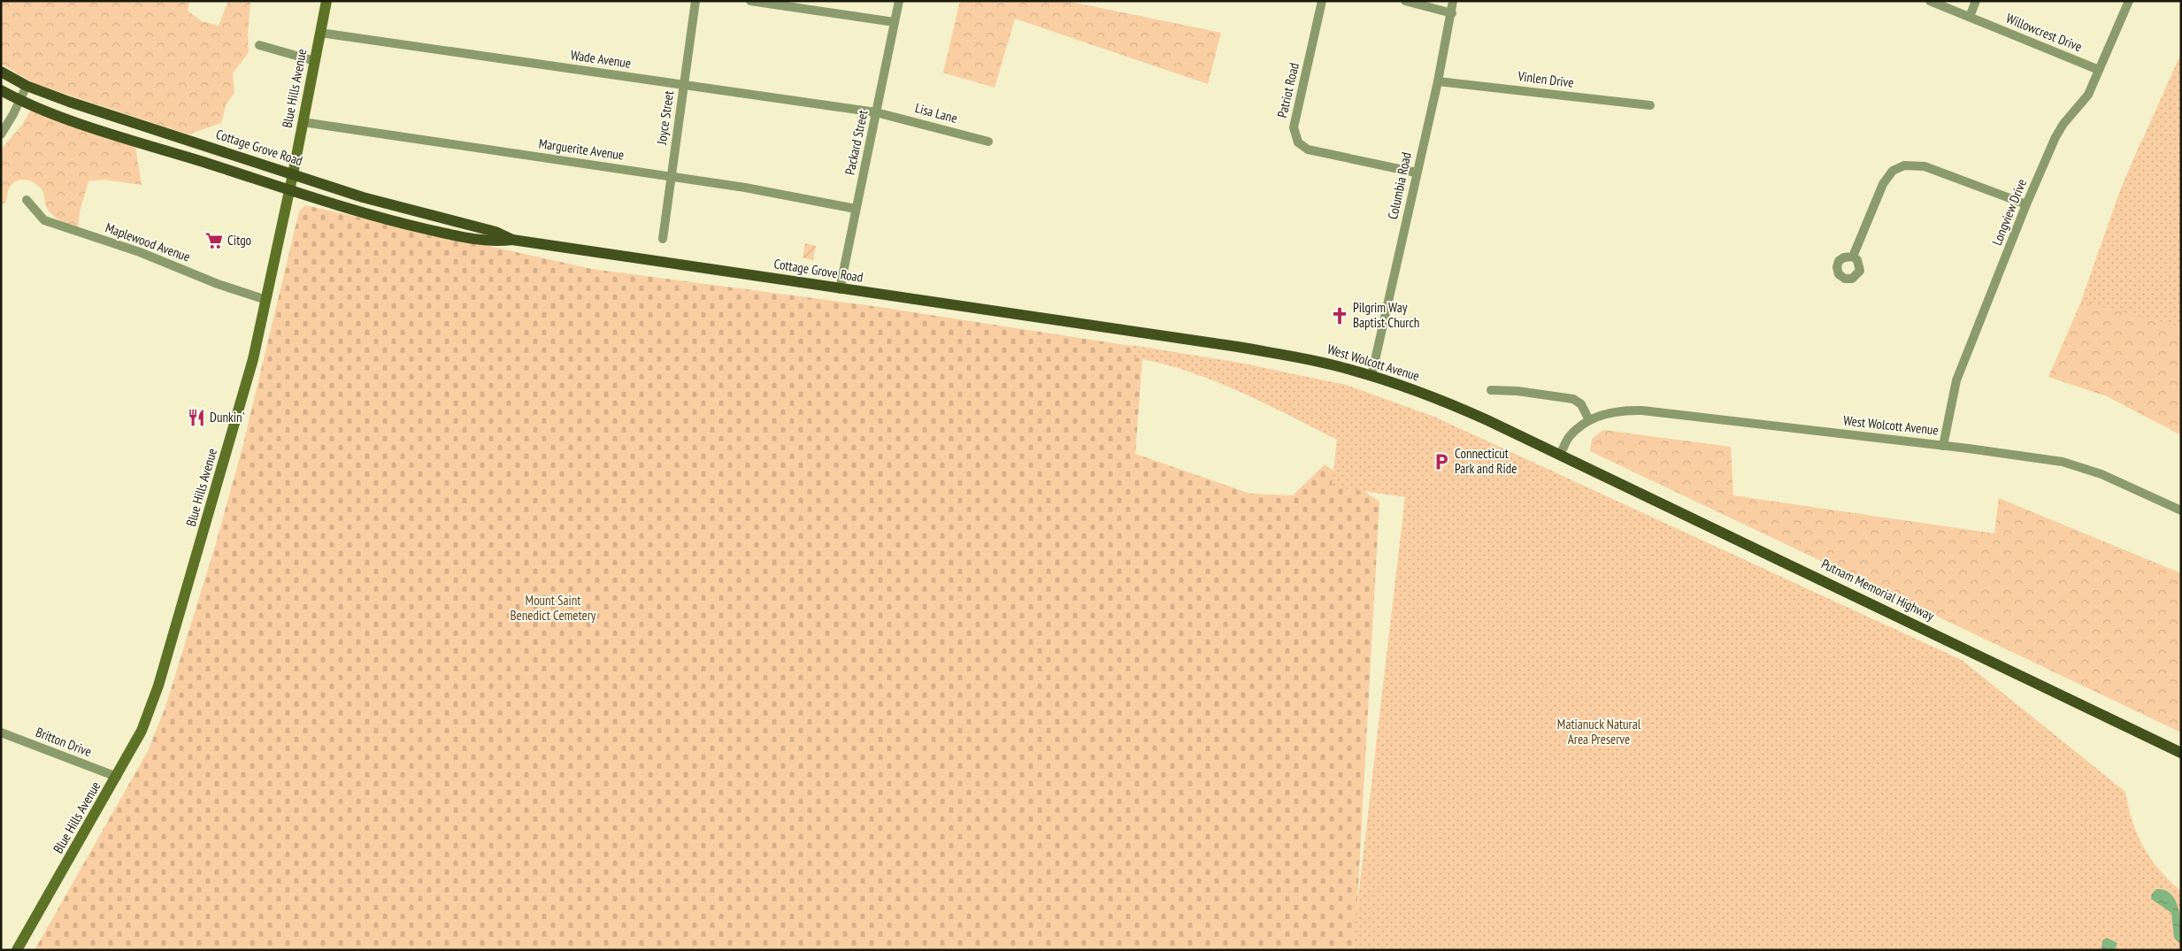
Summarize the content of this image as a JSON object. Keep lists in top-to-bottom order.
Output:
{
  "streets": {
    "main road": [
      "Blue Hills Avenue",
      "Cottage Grove Road",
      "West Wolcott Avenue",
      "Putnam Memorial Highway"
    ],
    "street": [
      "Willowcrest Drive",
      "Wade Avenue",
      "Vinlen Drive",
      "Patriot Road",
      "Lisa Lane",
      "Joyce Street",
      "Packard Street",
      "Marguerite Avenue",
      "Columbia Road",
      "Longview Drive",
      "Maplewood Avenue",
      "Britton Drive"
    ]
  },
  "crossings": [
    ["Willowcrest Drive", "Longview Drive"],
    ["Wade Avenue", "Blue Hills Avenue"],
    ["Wade Avenue", "Lisa Lane"],
    ["Wade Avenue", "Joyce Street"],
    ["Wade Avenue", "Packard Street"],
    ["Vinlen Drive", "Columbia Road"],
    ["Blue Hills Avenue", "Cottage Grove Road"],
    ["Blue Hills Avenue", "Marguerite Avenue"],
    ["Blue Hills Avenue", "Maplewood Avenue"],
    ["Blue Hills Avenue", "Britton Drive"],
    ["Patriot Road", "Columbia Road"],
    ["Lisa Lane", "Packard Street"],
    ["Joyce Street", "Marguerite Avenue"],
    ["Packard Street", "Cottage Grove Road"],
    ["Packard Street", "Marguerite Avenue"],
    ["Cottage Grove Road", "West Wolcott Avenue"],
    ["Columbia Road", "West Wolcott Avenue"],
    ["Longview Drive", "West Wolcott Avenue"],
    ["West Wolcott Avenue", "Putnam Memorial Highway"]
  ],
  "parks": ["Mount Saint Benedict Cemetery", "Matianuck Natural Area Preserve"],
  "places": {
    "supermarket": ["Citgo"],
    "church": ["Pilgrim Way Baptist Church"],
    "restaurant": ["Dunkin'"],
    "parking": ["Connecticut Park and Ride"]
  }
}
